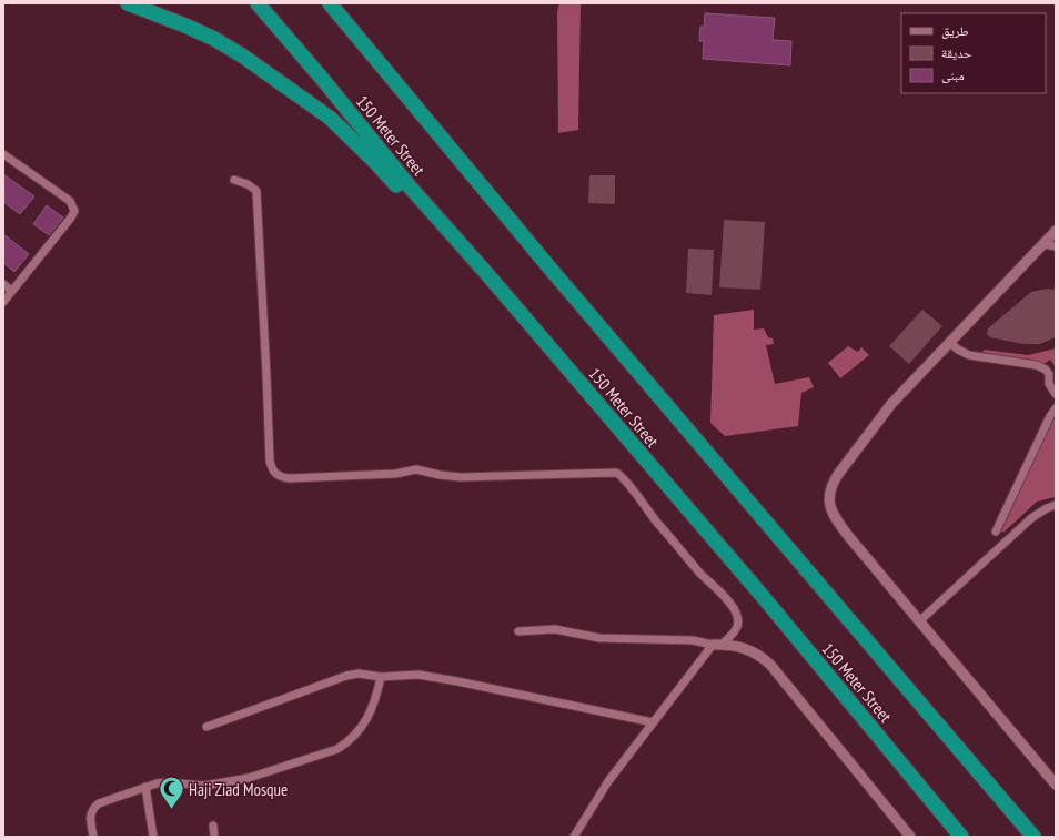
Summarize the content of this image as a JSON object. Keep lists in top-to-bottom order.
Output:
{
  "streets": {
    "highway": ["150 Meter Street"]
  },
  "places": {
    "mosque": ["Haji Ziad Mosque"]
  },
  "legend": ["طريق", "حديقة", "مبنى"]
}
